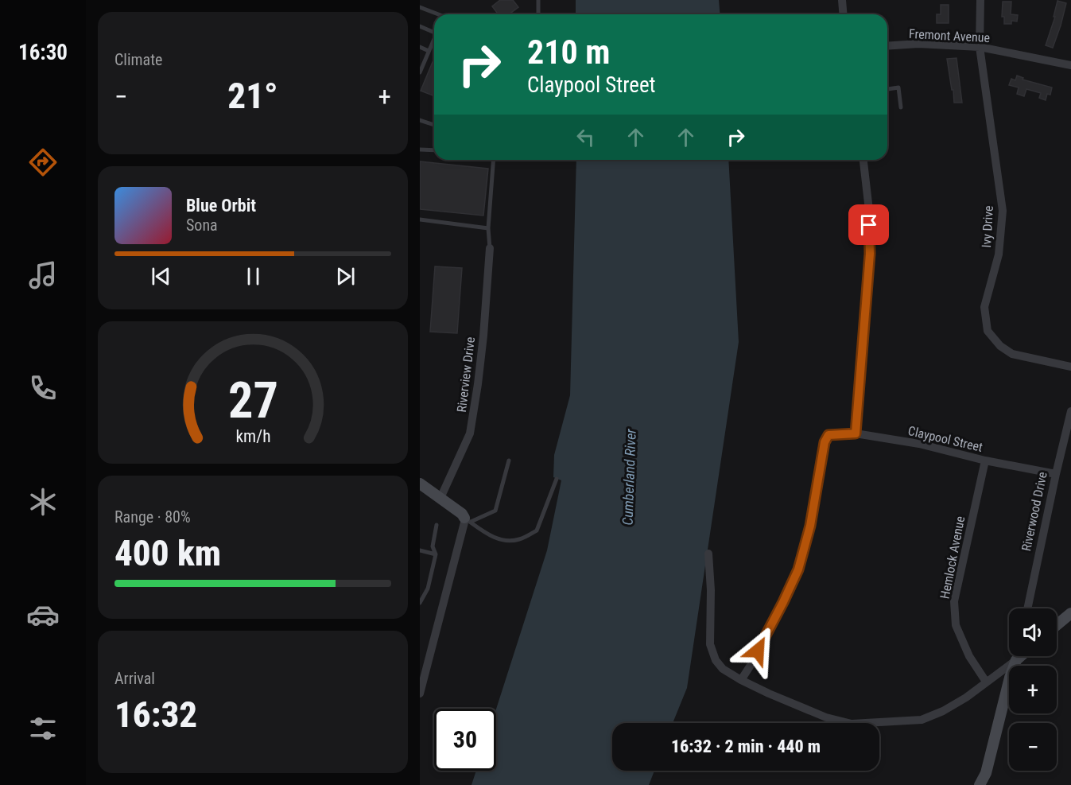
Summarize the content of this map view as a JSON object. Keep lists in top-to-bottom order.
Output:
{
  "streets": {
    "street": [
      "Fremont Avenue",
      "Ivy Drive",
      "Riverview Drive",
      "Claypool Street",
      "Riverwood Drive",
      "Hemlock Avenue"
    ]
  },
  "crossings": [
    ["Fremont Avenue", "Ivy Drive"],
    ["Claypool Street", "Riverwood Drive"],
    ["Claypool Street", "Hemlock Avenue"]
  ],
  "water": ["Cumberland River"],
  "page": {
    "tabs": "16:30",
    "tile": [
      "Climate",
      ["Range · 80%", "400 km"],
      ["Arrival", "16:32"]
    ],
    "turn": ["210 m", "Claypool Street"],
    "heat": ["−", "21°", "+"],
    "song": ["Blue Orbit", "Sona"],
    "map_buttons": ["+", "−"],
    "limit": "30",
    "trip": "16:32 · 2 min · 440 m",
    "gauge": ["27", "km/h"]
  }
}
